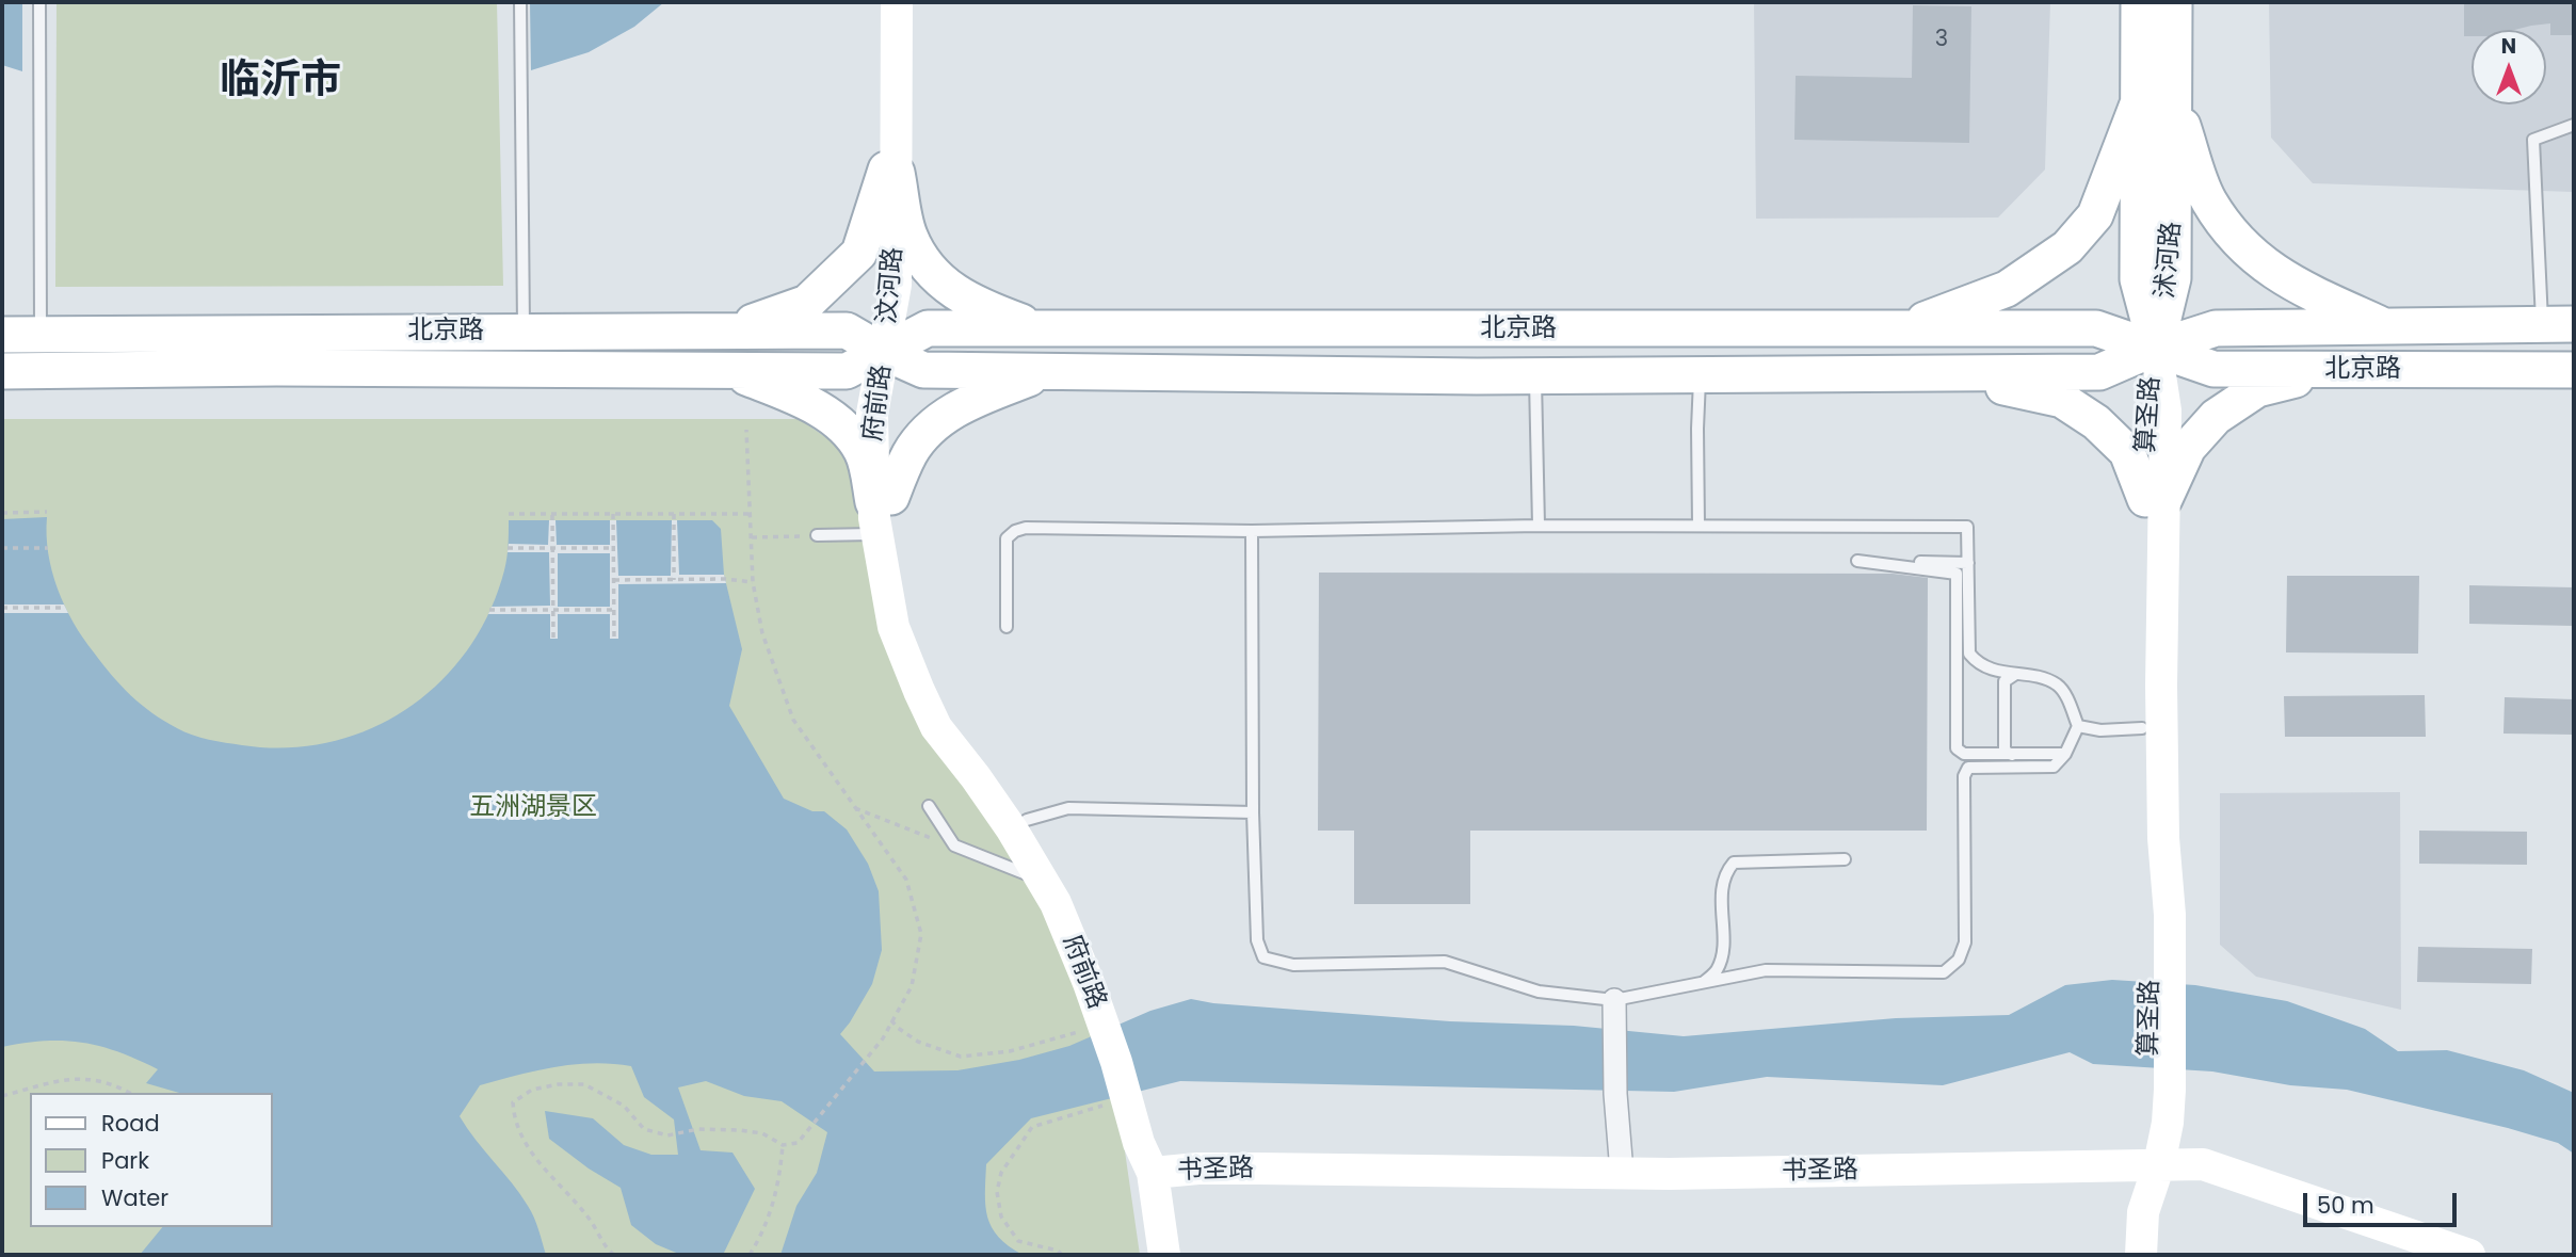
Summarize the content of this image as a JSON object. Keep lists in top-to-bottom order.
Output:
{
  "streets": {
    "main road": ["沭河路", "北京路"],
    "street": [
      "汶河路",
      "府前路",
      "算圣路",
      "书圣路"
    ]
  },
  "crossings": [
    ["沭河路", "北京路"],
    ["沭河路", "算圣路"],
    ["汶河路", "北京路"],
    ["汶河路", "府前路"],
    ["北京路", "府前路"],
    ["北京路", "算圣路"],
    ["府前路", "书圣路"],
    ["算圣路", "书圣路"]
  ],
  "districts": ["临沂市"],
  "parks": ["五洲湖景区"],
  "house_numbers": ["3"],
  "legend": ["Road", "Park", "Water"],
  "scale_bar": "50 m",
  "north": "top"
}
